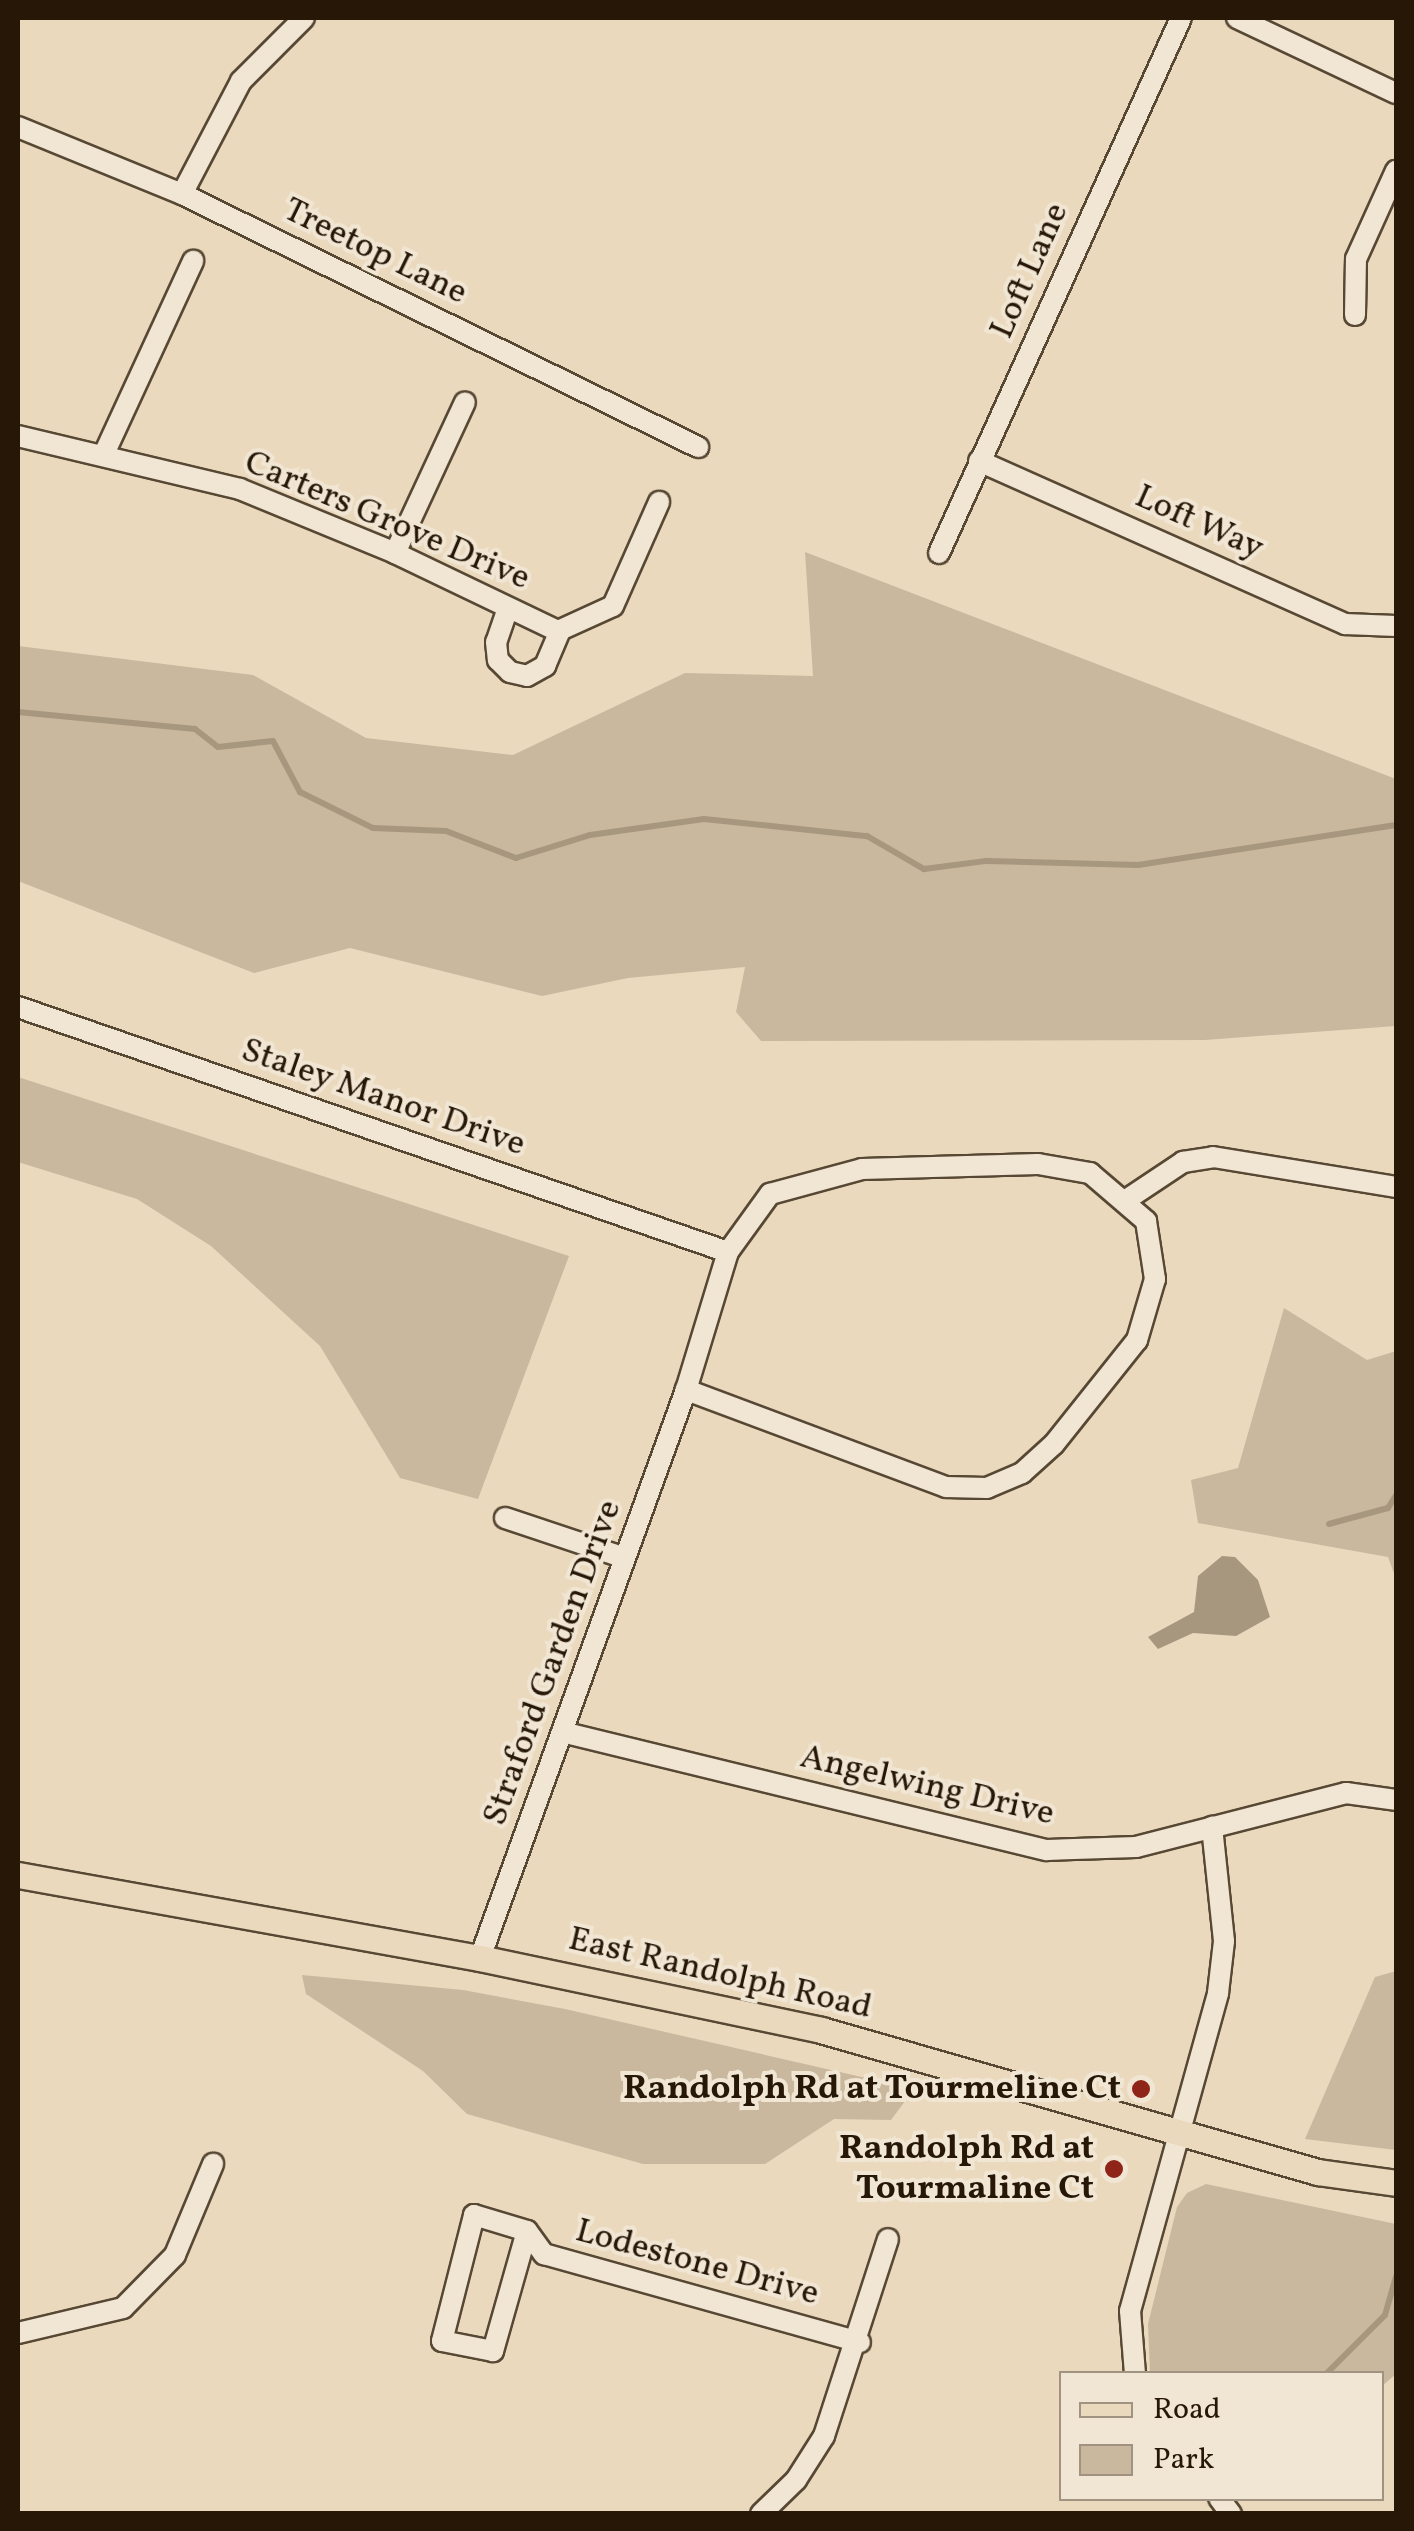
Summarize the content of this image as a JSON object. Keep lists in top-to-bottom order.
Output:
{
  "streets": {
    "main road": ["East Randolph Road"],
    "street": [
      "Treetop Lane",
      "Loft Lane",
      "Carters Grove Drive",
      "Loft Way",
      "Staley Manor Drive",
      "Straford Garden Drive",
      "Angelwing Drive",
      "Lodestone Drive"
    ]
  },
  "crossings": [
    ["Loft Lane", "Loft Way"],
    ["Staley Manor Drive", "Straford Garden Drive"],
    ["Straford Garden Drive", "Angelwing Drive"],
    ["Straford Garden Drive", "East Randolph Road"]
  ],
  "places": ["Randolph Rd at Tourmeline Ct", "Randolph Rd at Tourmaline Ct"],
  "legend": ["Road", "Park"]
}
